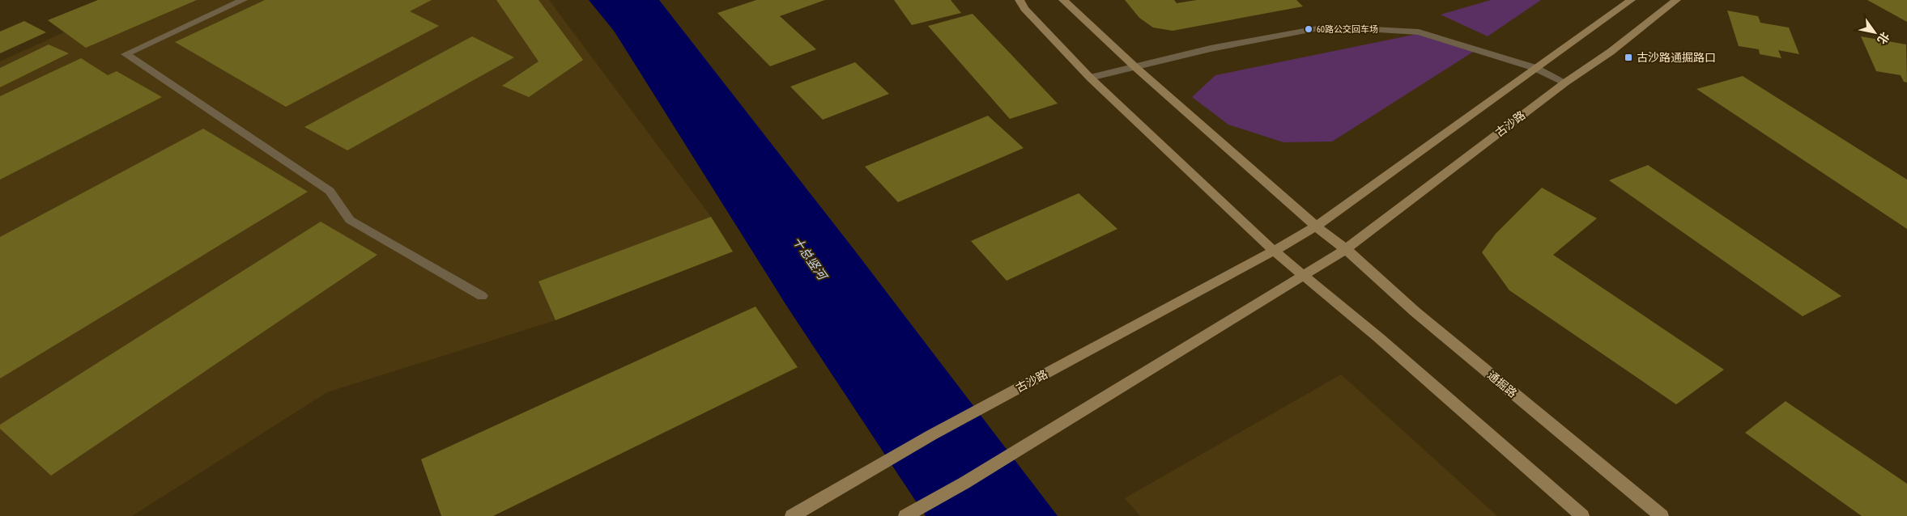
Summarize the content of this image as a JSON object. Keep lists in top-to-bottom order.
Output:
{
  "streets": {
    "main road": ["古沙路", "通掘路"]
  },
  "crossings": [
    ["古沙路", "通掘路"]
  ],
  "water": ["十总竖河"],
  "places": {
    "other": ["60路公交回车场"],
    "transit": ["古沙路通掘路口"]
  },
  "north": "bottom right"
}
